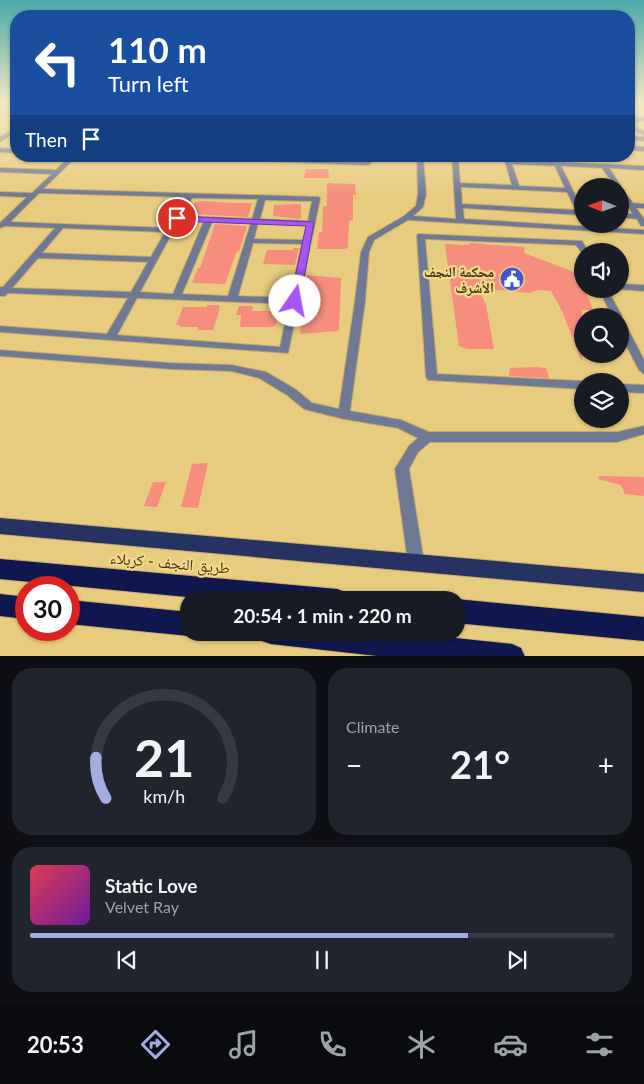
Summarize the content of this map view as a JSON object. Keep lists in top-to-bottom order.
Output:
{
  "streets": {
    "highway": ["طريق النجف - کربلاء"]
  },
  "places": {
    "public building": ["محكمة النجف الأشرف"]
  },
  "north": "left",
  "page": {
    "turn": ["110 m", "Turn left"],
    "then": "Then",
    "limit": "30",
    "trip": "20:54 · 1 min · 220 m",
    "tile": "Climate",
    "heat": ["−", "21°", "+"],
    "song": ["Static Love", "Velvet Ray"],
    "tabs": "20:53",
    "gauge": ["21", "km/h"]
  }
}
